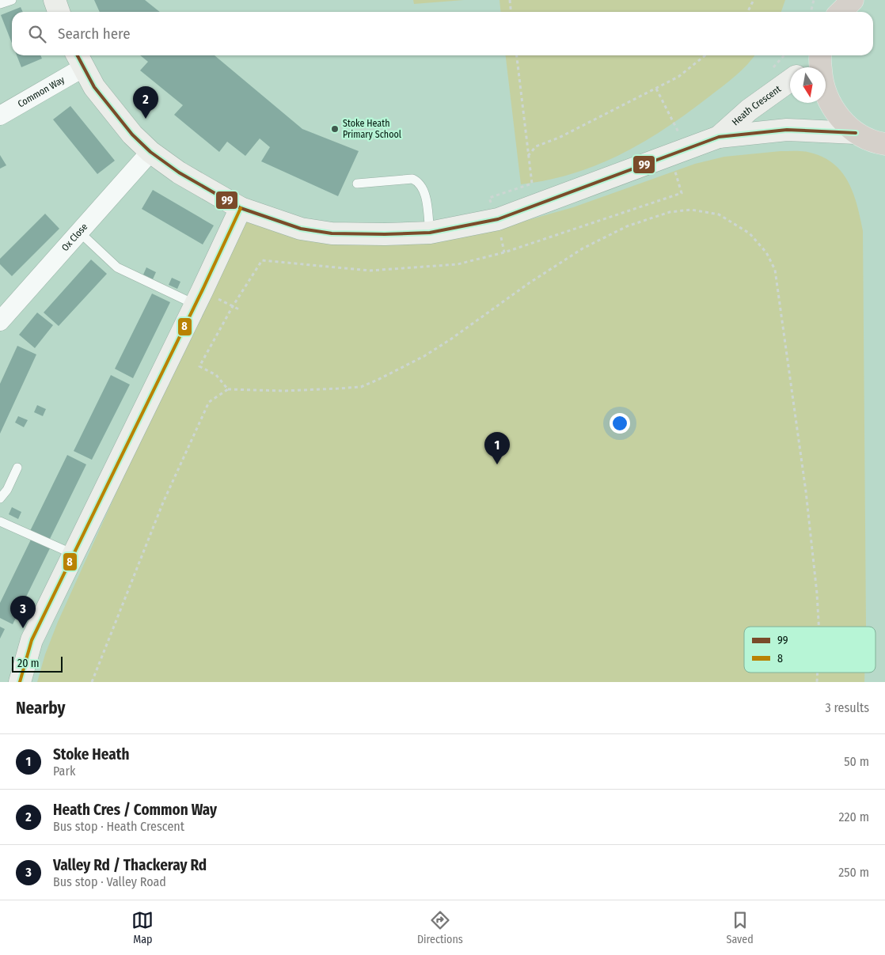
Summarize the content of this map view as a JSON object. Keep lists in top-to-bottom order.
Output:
{
  "streets": {
    "street": ["Common Way", "Heath Crescent", "Ox Close"]
  },
  "crossings": [
    ["Common Way", "Heath Crescent"],
    ["Heath Crescent", "Ox Close"]
  ],
  "places": ["Stoke Heath Primary School"],
  "lines": ["transit line 99", "transit line 8"],
  "legend": ["99", "8"],
  "scale_bar": "20 m",
  "north": "bottom",
  "page": {
    "search": "Search here",
    "pins": ["2", "1", "3"],
    "scale": "20 m",
    "heading": ["Nearby", "3 results"],
    "list": [
      {
        "mark": "1",
        "name": "Stoke Heath",
        "note": "Park",
        "value": "50 m"
      },
      {
        "mark": "2",
        "name": "Heath Cres / Common Way",
        "note": "Bus stop · Heath Crescent",
        "value": "220 m"
      },
      {
        "mark": "3",
        "name": "Valley Rd / Thackeray Rd",
        "note": "Bus stop · Valley Road",
        "value": "250 m"
      }
    ],
    "nav": ["Map", "Directions", "Saved"]
  }
}
